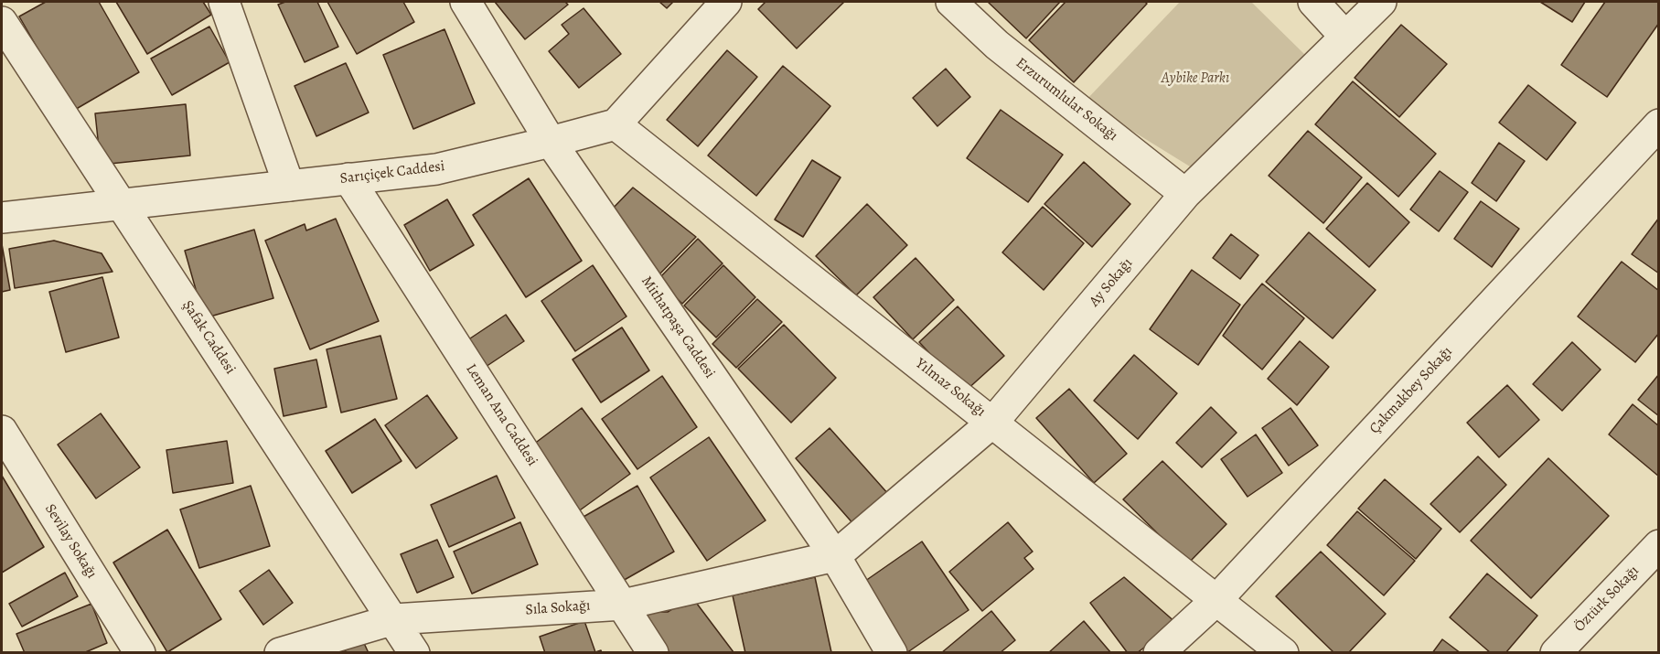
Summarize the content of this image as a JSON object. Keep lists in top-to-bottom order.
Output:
{
  "streets": {
    "street": [
      "Erzurumlular Sokağı",
      "Sarıçiçek Caddesi",
      "Ay Sokağı",
      "Mithatpaşa Caddesi",
      "Şafak Caddesi",
      "Yılmaz Sokağı",
      "Çakmakbey Sokağı",
      "Leman Ana Caddesi",
      "Sevilay Sokağı",
      "Öztürk Sokağı",
      "Sıla Sokağı"
    ]
  },
  "crossings": [
    ["Erzurumlular Sokağı", "Ay Sokağı"],
    ["Sarıçiçek Caddesi", "Mithatpaşa Caddesi"],
    ["Sarıçiçek Caddesi", "Şafak Caddesi"],
    ["Sarıçiçek Caddesi", "Yılmaz Sokağı"],
    ["Sarıçiçek Caddesi", "Leman Ana Caddesi"],
    ["Ay Sokağı", "Mithatpaşa Caddesi"],
    ["Ay Sokağı", "Yılmaz Sokağı"],
    ["Ay Sokağı", "Sıla Sokağı"],
    ["Mithatpaşa Caddesi", "Sıla Sokağı"],
    ["Şafak Caddesi", "Sıla Sokağı"],
    ["Yılmaz Sokağı", "Çakmakbey Sokağı"],
    ["Leman Ana Caddesi", "Sıla Sokağı"]
  ],
  "parks": ["Aybike Parkı"]
}
